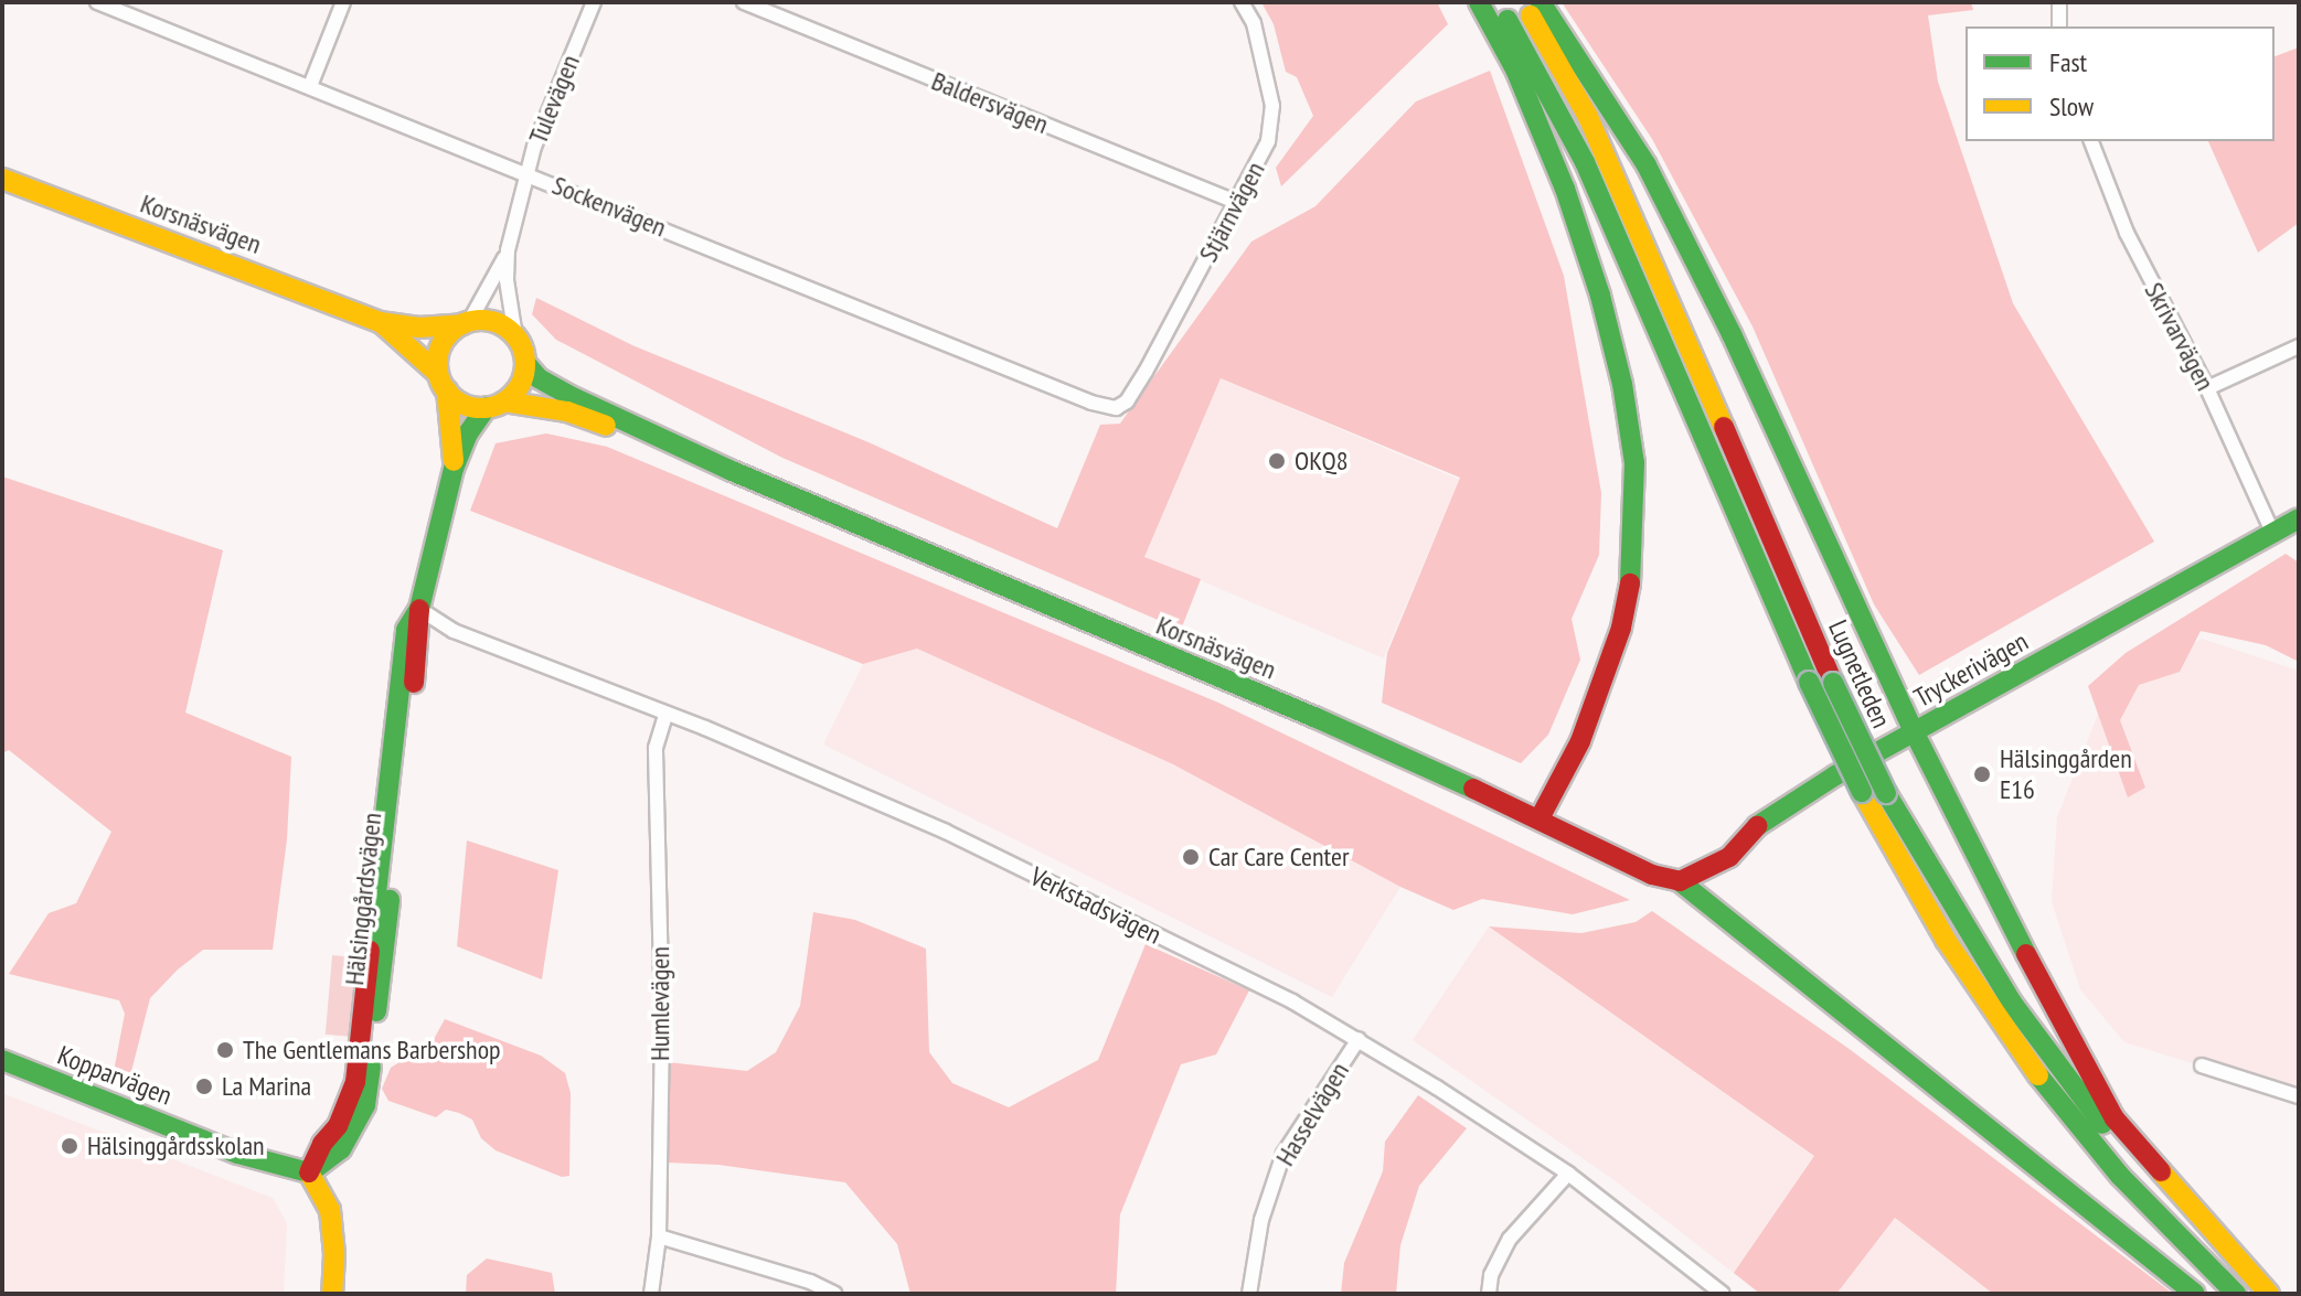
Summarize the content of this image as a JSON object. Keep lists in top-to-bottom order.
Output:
{
  "streets": {
    "main road": [
      "Korsnäsvägen",
      "Tryckerivägen",
      "Lugnetleden",
      "Hälsinggårdsvägen",
      "Kopparvägen"
    ],
    "street": [
      "Tulevägen",
      "Baldersvägen",
      "Sockenvägen",
      "Stjärnvägen",
      "Skrivarvägen",
      "Verkstadsvägen",
      "Humlevägen",
      "Hasselvägen"
    ]
  },
  "crossings": [
    ["Tulevägen", "Sockenvägen"],
    ["Tulevägen", "Korsnäsvägen"],
    ["Tulevägen", "Hälsinggårdsvägen"],
    ["Baldersvägen", "Stjärnvägen"],
    ["Sockenvägen", "Stjärnvägen"],
    ["Korsnäsvägen", "Tryckerivägen"],
    ["Korsnäsvägen", "Hälsinggårdsvägen"],
    ["Skrivarvägen", "Tryckerivägen"],
    ["Hälsinggårdsvägen", "Verkstadsvägen"],
    ["Hälsinggårdsvägen", "Kopparvägen"],
    ["Verkstadsvägen", "Humlevägen"],
    ["Verkstadsvägen", "Hasselvägen"]
  ],
  "places": [
    "OKQ8",
    "Hälsinggården E16",
    "Car Care Center",
    "The Gentlemans Barbershop",
    "La Marina",
    "Hälsinggårdsskolan"
  ],
  "legend": ["Fast", "Slow"]
}
